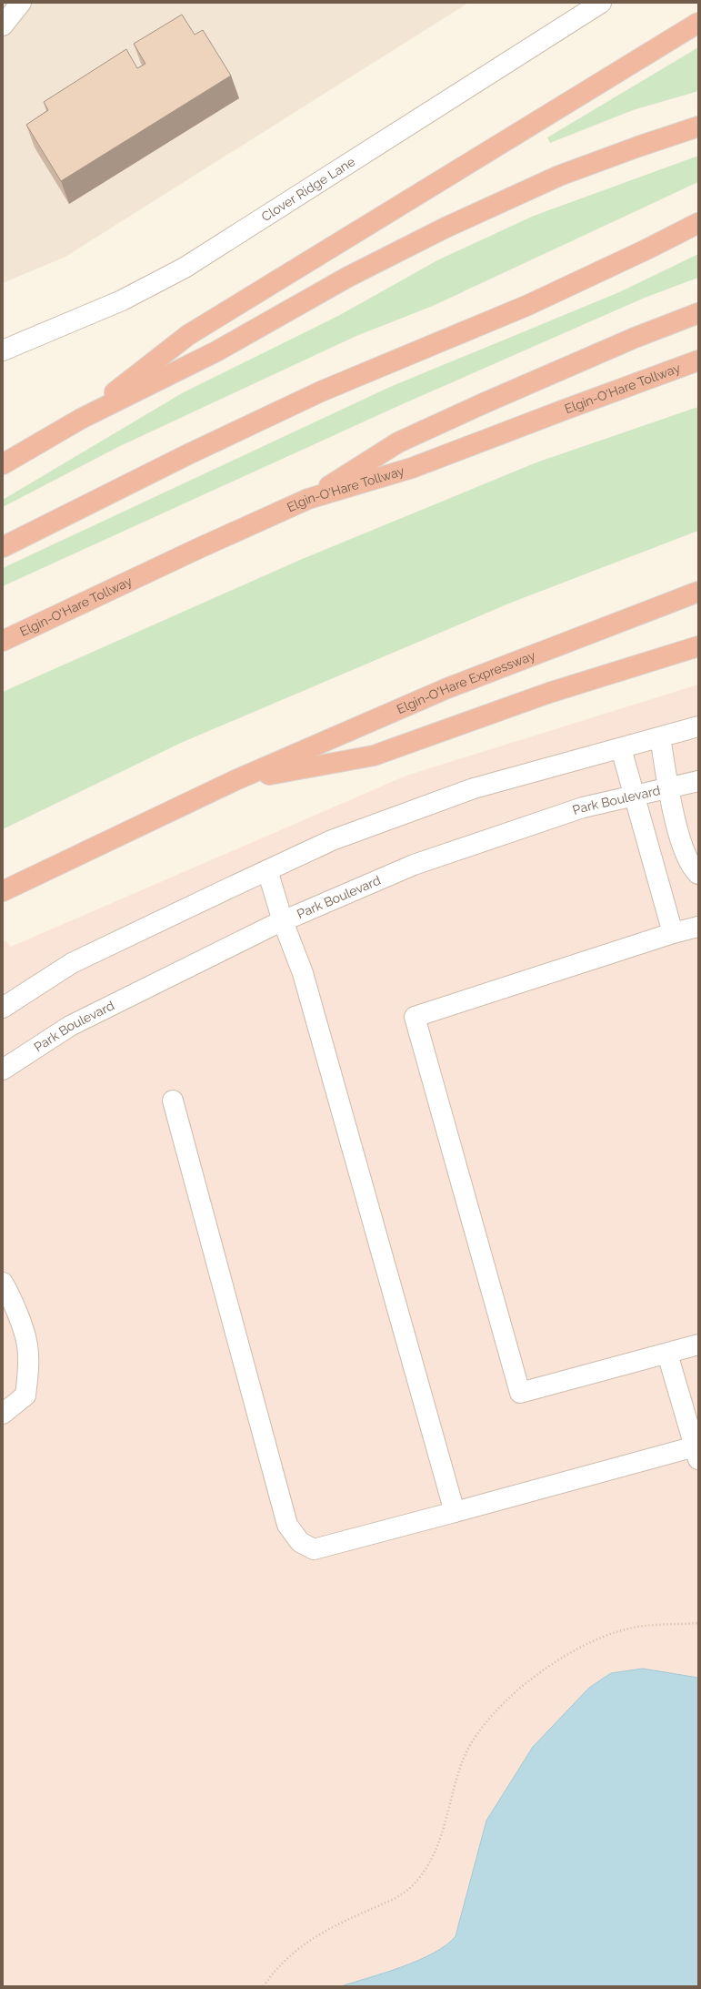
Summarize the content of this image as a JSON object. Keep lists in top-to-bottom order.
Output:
{
  "streets": {
    "highway": ["Elgin-O'Hare Tollway", "Elgin-O'Hare Expressway"],
    "street": ["Clover Ridge Lane", "Park Boulevard"]
  }
}
